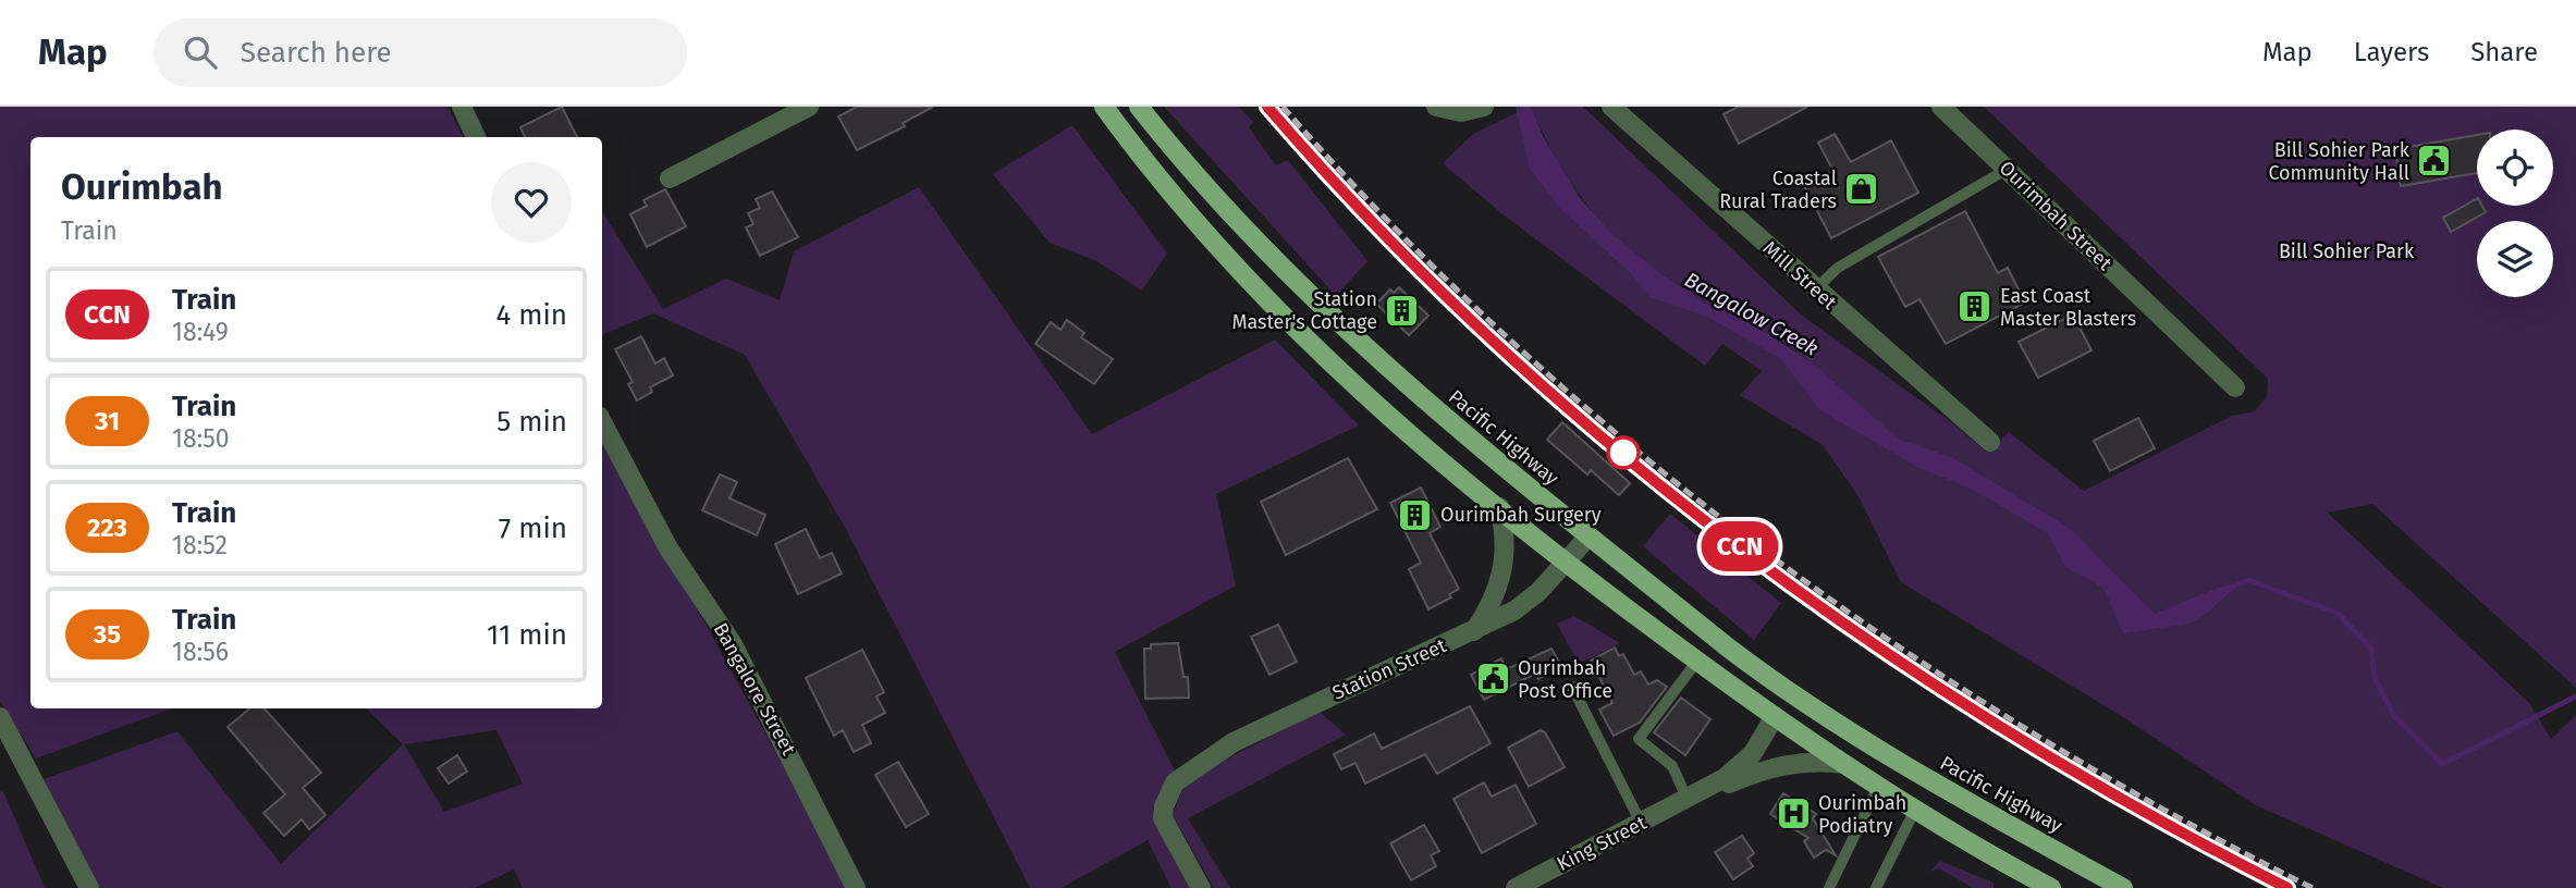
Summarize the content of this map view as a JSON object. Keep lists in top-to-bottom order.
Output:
{
  "streets": {
    "main road": ["Pacific Highway"],
    "street": [
      "Ourimbah Street",
      "Mill Street",
      "Station Street",
      "Bangalore Street",
      "King Street"
    ]
  },
  "crossings": [
    ["Pacific Highway", "Station Street"]
  ],
  "water": ["Bangalow Creek"],
  "parks": ["Bill Sohier Park"],
  "places": {
    "public building": ["Bill Sohier Park Community Hall", "Ourimbah Post Office"],
    "shop": ["Coastal Rural Traders"],
    "building": ["East Coast Master Blasters", "Station Master's Cottage", "Ourimbah Surgery"],
    "hospital": ["Ourimbah Podiatry"]
  },
  "page": {
    "header": "Map",
    "search": "Search here",
    "nav": ["Map", "Layers", "Share"],
    "on_map": "CCN",
    "heading": ["Ourimbah", "Train"],
    "list": [
      {
        "mark": "CCN",
        "name": "Train",
        "note": "18:49",
        "value": "4 min"
      },
      {
        "mark": "31",
        "name": "Train",
        "note": "18:50",
        "value": "5 min"
      },
      {
        "mark": "223",
        "name": "Train",
        "note": "18:52",
        "value": "7 min"
      },
      {
        "mark": "35",
        "name": "Train",
        "note": "18:56",
        "value": "11 min"
      }
    ]
  }
}
